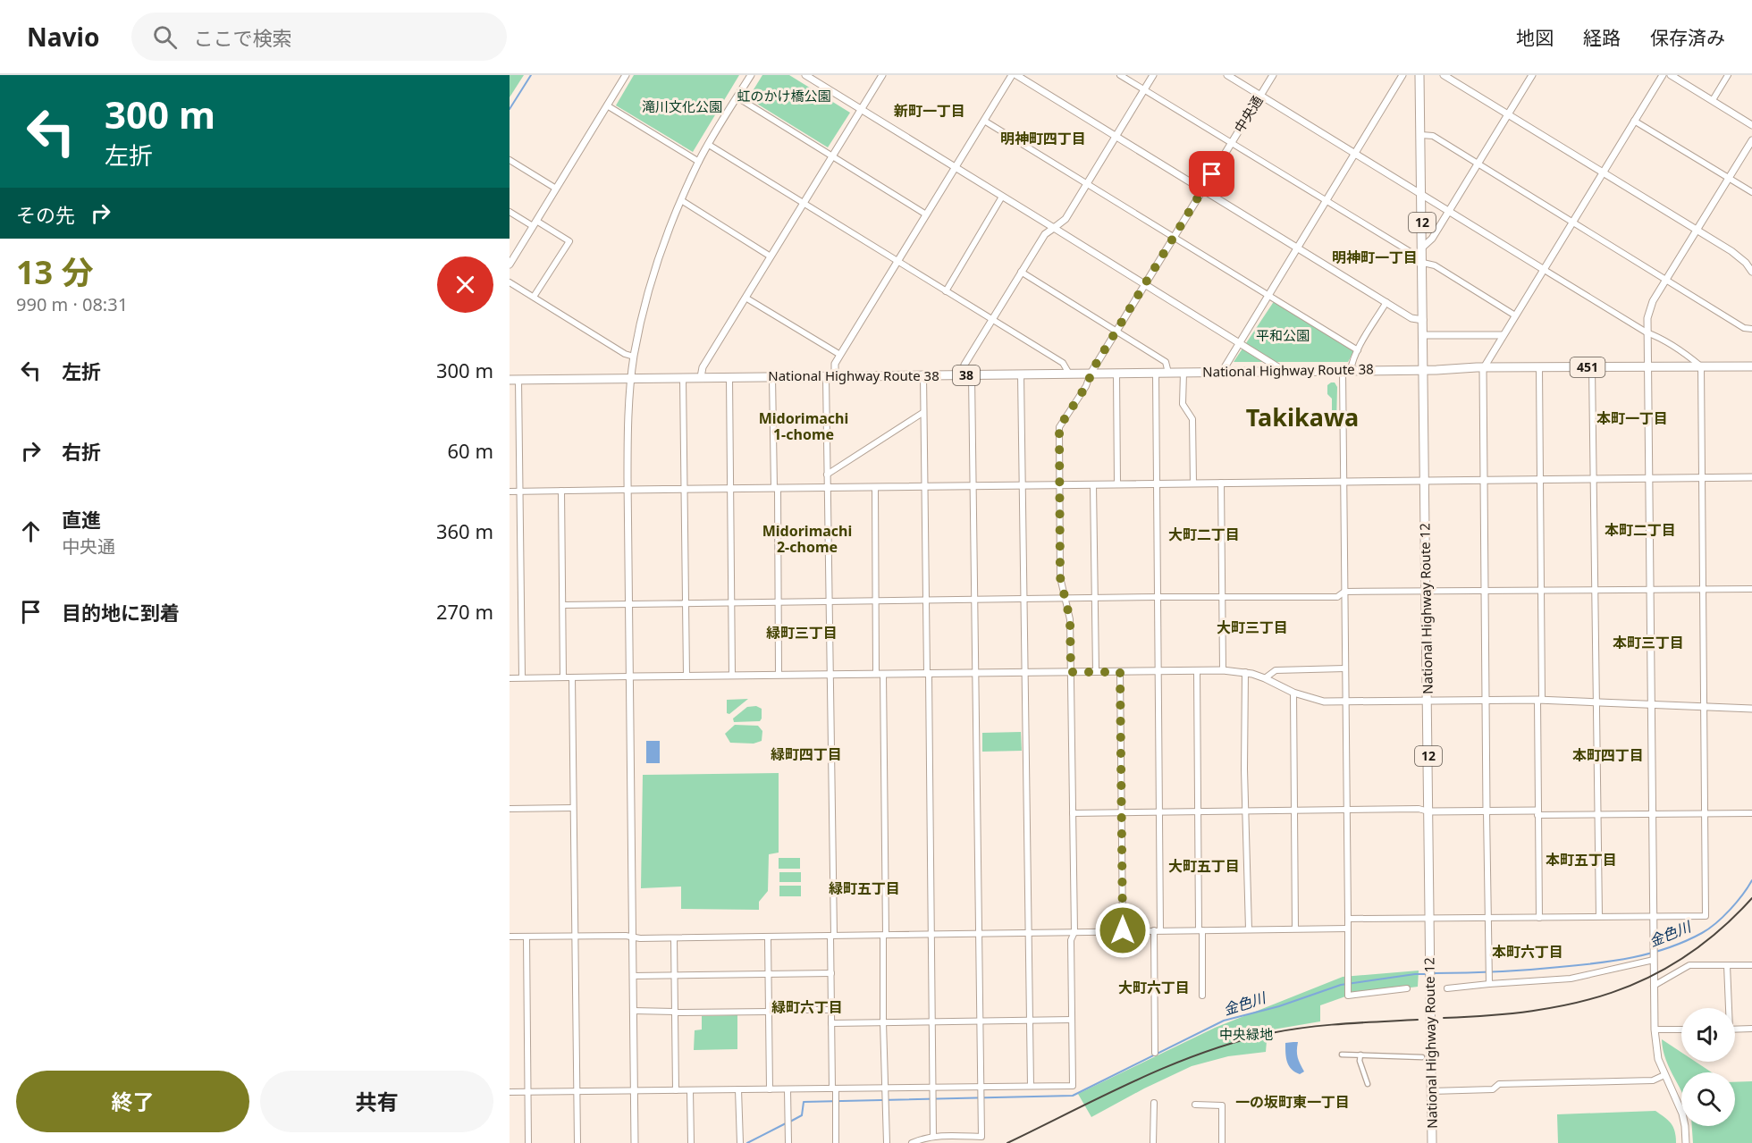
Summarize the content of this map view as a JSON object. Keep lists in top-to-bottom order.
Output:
{
  "streets": {
    "highway": [
      "12",
      "451",
      "National Highway Route 38",
      "38",
      "National Highway Route 12"
    ],
    "street": ["中央通"]
  },
  "crossings": [
    ["中央通", "National Highway Route 38"],
    ["451", "National Highway Route 38"],
    ["451", "National Highway Route 12"],
    ["National Highway Route 38", "National Highway Route 12"]
  ],
  "districts": [
    "新町一丁目",
    "明神町四丁目",
    "明神町一丁目",
    "Midorimachi 1-chome",
    "Takikawa",
    "本町一丁目",
    "本町二丁目",
    "Midorimachi 2-chome",
    "大町二丁目",
    "大町三丁目",
    "緑町三丁目",
    "本町三丁目",
    "緑町四丁目",
    "本町四丁目",
    "本町五丁目",
    "大町五丁目",
    "緑町五丁目",
    "本町六丁目",
    "大町六丁目",
    "緑町六丁目",
    "一の坂町東一丁目"
  ],
  "water": ["金色川"],
  "parks": [
    "虹のかけ橋公園",
    "滝川文化公園",
    "平和公園",
    "中央緑地"
  ],
  "page": {
    "header": "Navio",
    "search": "ここで検索",
    "nav": ["地図", "経路", "保存済み"],
    "turn": ["300 m", "左折"],
    "then": "その先",
    "heading": ["13 分", "990 m · 08:31"],
    "list": [
      {
        "name": "左折",
        "value": "300 m"
      },
      {
        "name": "右折",
        "value": "60 m"
      },
      {
        "name": "直進",
        "note": "中央通",
        "value": "360 m"
      },
      {
        "name": "目的地に到着",
        "value": "270 m"
      }
    ],
    "buttons": ["終了", "共有"]
  }
}
